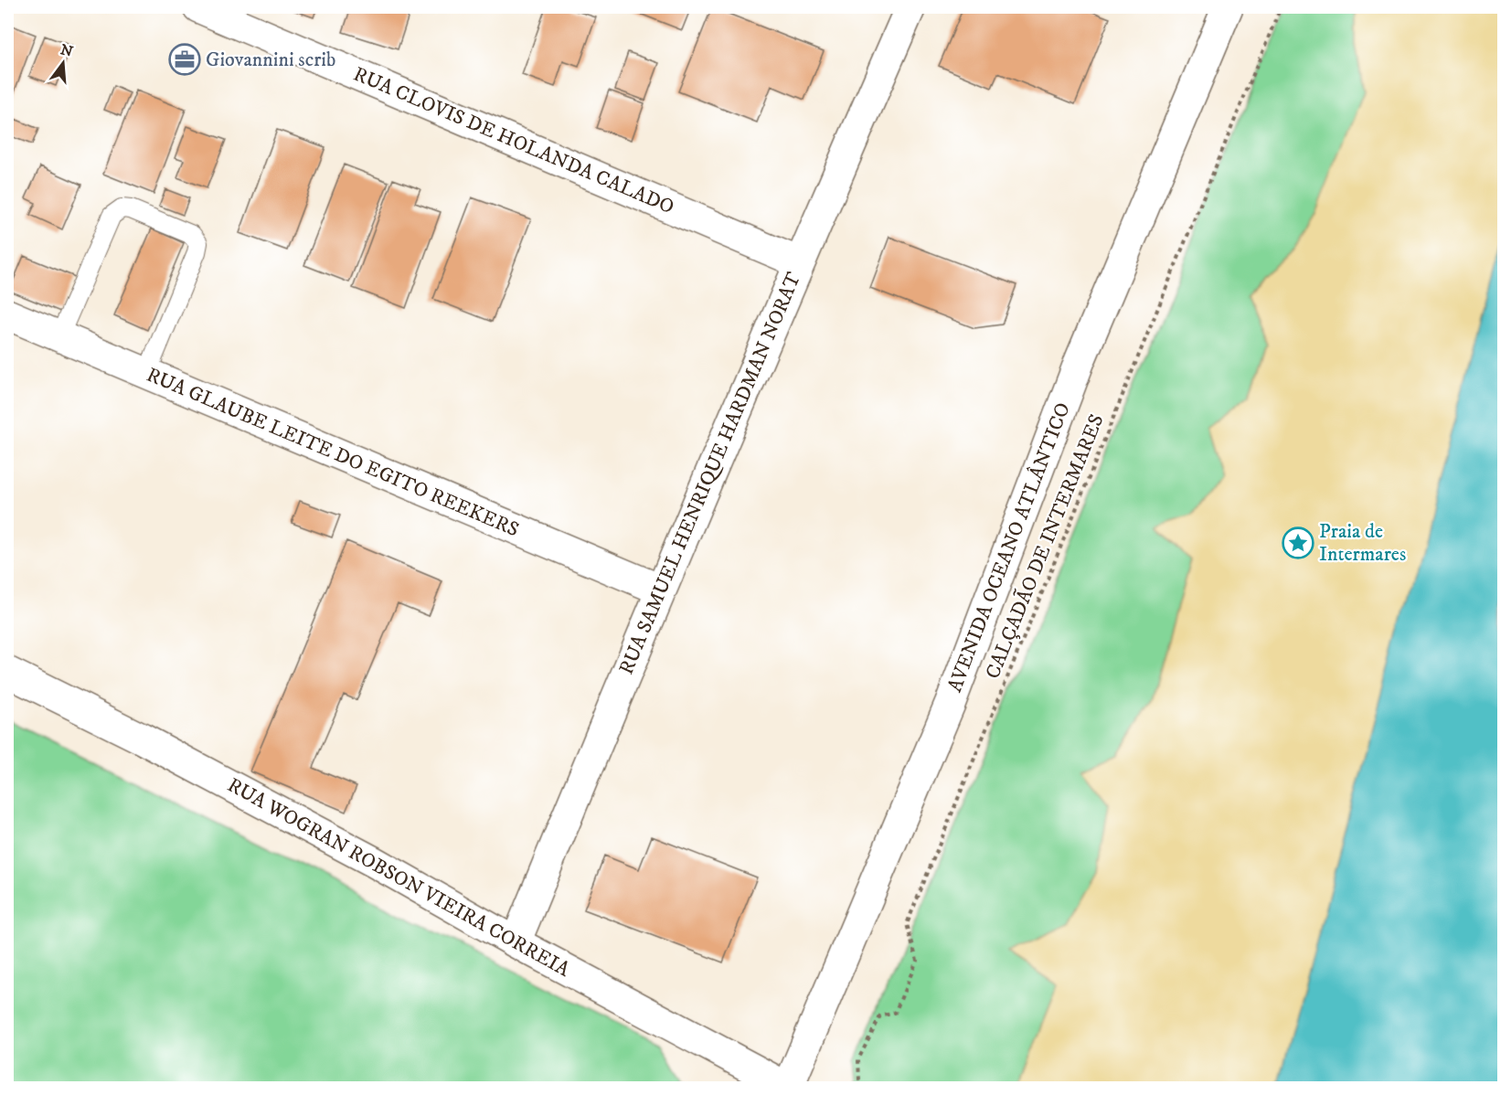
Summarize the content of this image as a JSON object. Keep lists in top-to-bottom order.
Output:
{
  "streets": {
    "street": [
      "RUA CLOVIS DE HOLANDA CALADO",
      "RUA GLAUBE LEITE DO EGITO REEKERS",
      "RUA SAMUEL HENRIQUE HARDMAN NORAT",
      "AVENIDA OCEANO ATLÂNTICO",
      "RUA WOGRAN ROBSON VIEIRA CORREIA"
    ],
    "path": ["CALÇADÃO DE INTERMARES"]
  },
  "crossings": [
    ["RUA CLOVIS DE HOLANDA CALADO", "RUA SAMUEL HENRIQUE HARDMAN NORAT"],
    ["RUA GLAUBE LEITE DO EGITO REEKERS", "RUA SAMUEL HENRIQUE HARDMAN NORAT"],
    ["RUA SAMUEL HENRIQUE HARDMAN NORAT", "RUA WOGRAN ROBSON VIEIRA CORREIA"],
    ["AVENIDA OCEANO ATLÂNTICO", "RUA WOGRAN ROBSON VIEIRA CORREIA"]
  ],
  "places": {
    "office": ["Giovannini scrib"],
    "place": ["Praia de Intermares"]
  },
  "north": "top"
}
